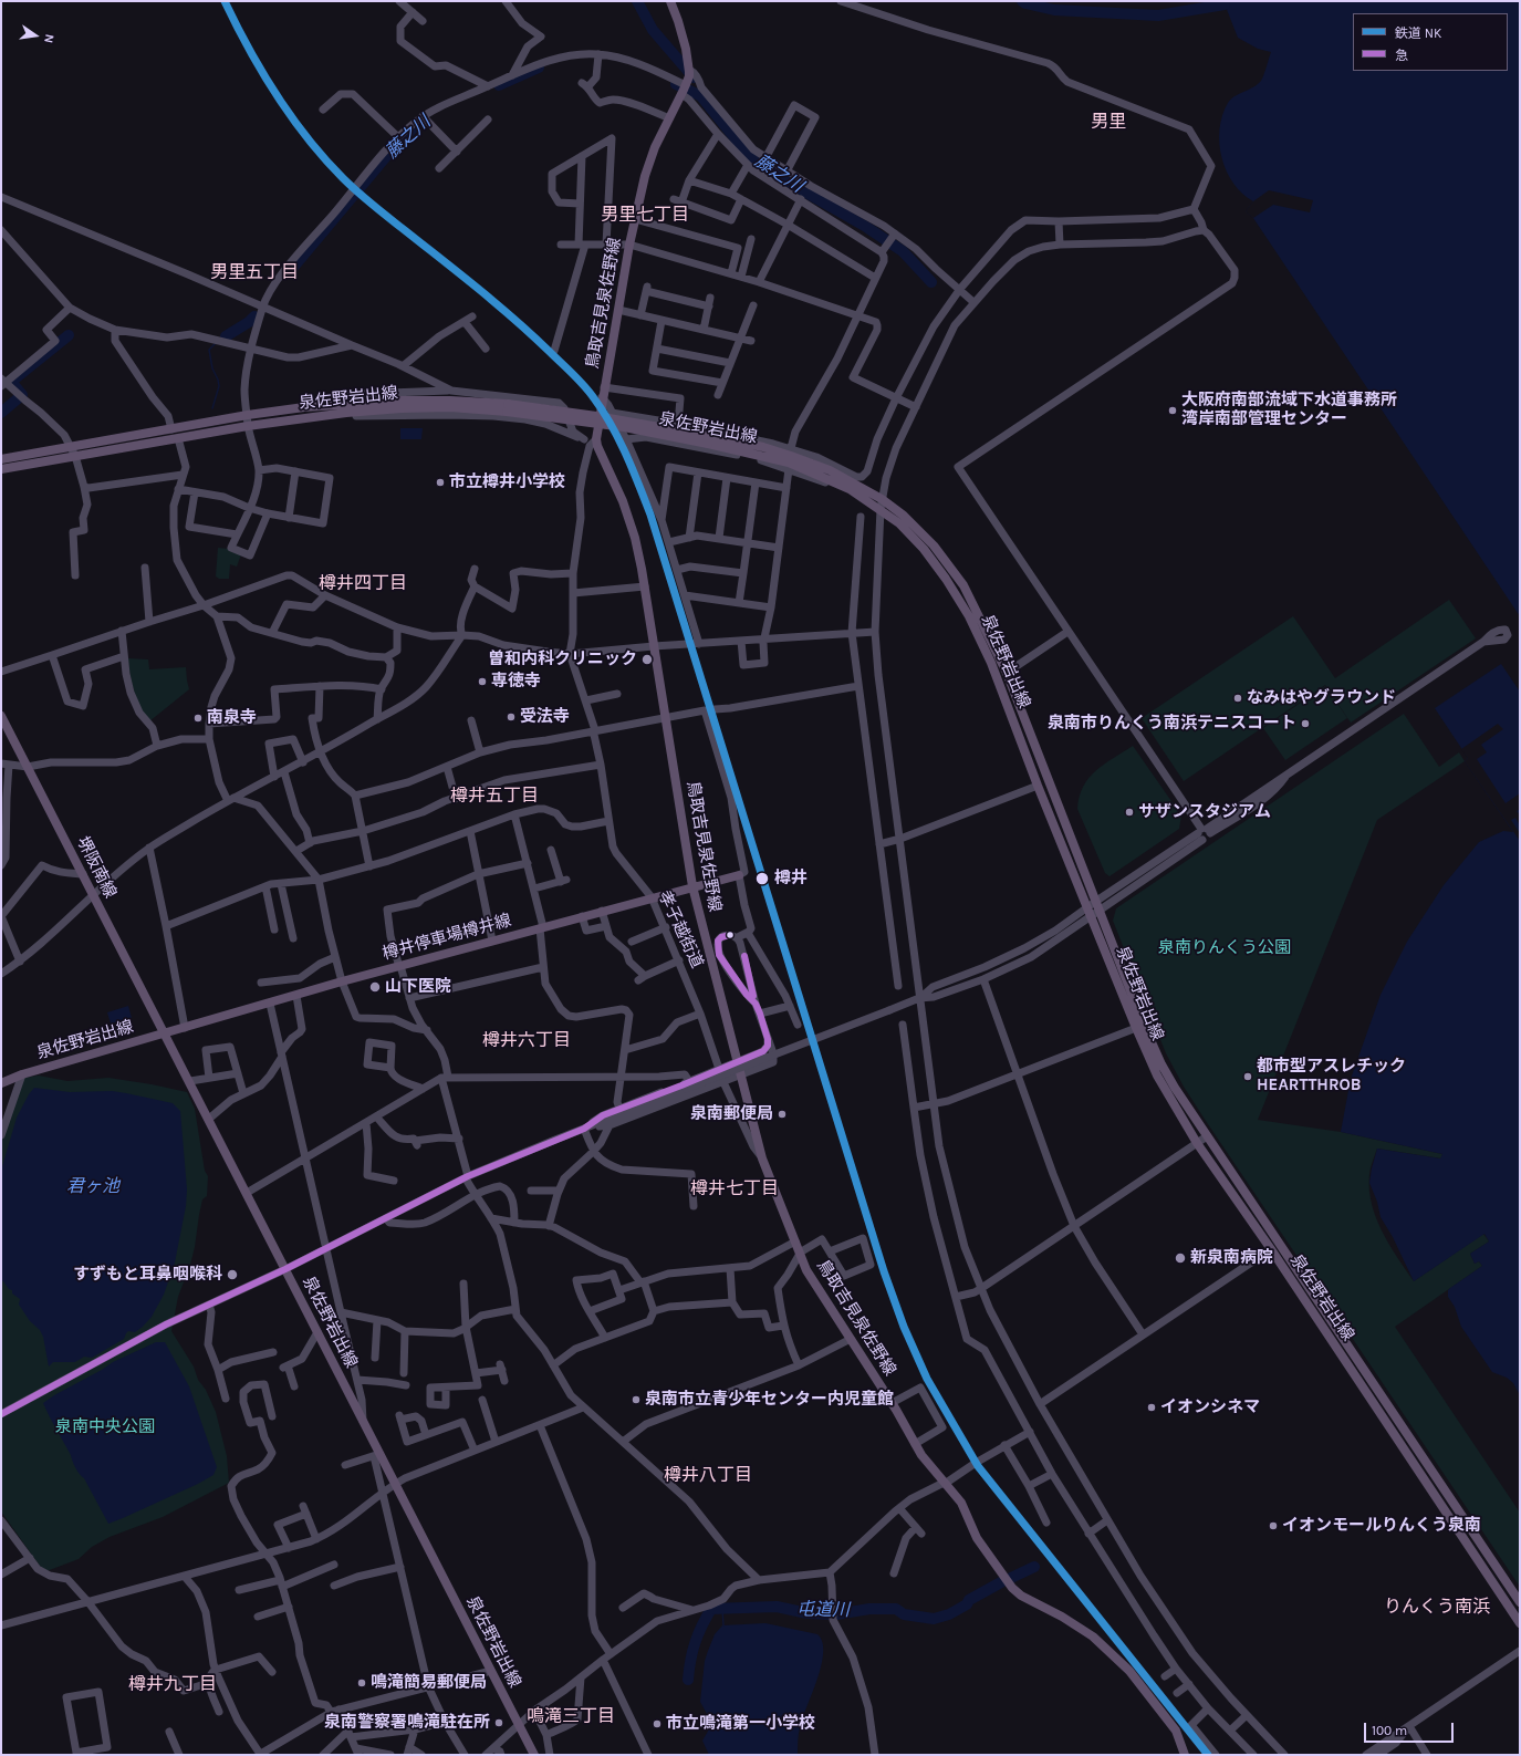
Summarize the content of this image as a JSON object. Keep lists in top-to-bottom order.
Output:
{
  "streets": {
    "main road": [
      "鳥取吉見泉佐野線",
      "泉佐野岩出線",
      "堺阪南線",
      "樽井停車場樽井線"
    ],
    "street": ["孝子越街道"]
  },
  "crossings": [
    ["鳥取吉見泉佐野線", "樽井停車場樽井線"],
    ["泉佐野岩出線", "堺阪南線"],
    ["泉佐野岩出線", "樽井停車場樽井線"],
    ["堺阪南線", "樽井停車場樽井線"],
    ["孝子越街道", "樽井停車場樽井線"]
  ],
  "districts": [
    "男里",
    "男里七丁目",
    "男里五丁目",
    "樽井四丁目",
    "樽井五丁目",
    "樽井六丁目",
    "樽井七丁目",
    "樽井八丁目",
    "りんくう南浜",
    "樽井九丁目",
    "鳴滝三丁目"
  ],
  "water": ["藤之川", "君ヶ池", "屯道川"],
  "parks": ["泉南りんくう公園", "泉南中央公園"],
  "places": [
    "大阪府南部流域下水道事務所 湾岸南部管理センター",
    "市立樽井小学校",
    "曽和内科クリニック",
    "専徳寺",
    "なみはやグラウンド",
    "受法寺",
    "南泉寺",
    "泉南市りんくう南浜テニスコート",
    "サザンスタジアム",
    "樽井",
    "山下医院",
    "都市型アスレチック HEARTTHROB",
    "泉南郵便局",
    "新泉南病院",
    "すずもと耳鼻咽喉科",
    "泉南市立青少年センター内児童館",
    "イオンシネマ",
    "イオンモールりんくう泉南",
    "鳴滝簡易郵便局",
    "泉南警察署鳴滝駐在所",
    "市立鳴滝第一小学校"
  ],
  "lines": ["rail line NK", "transit line 急"],
  "legend": ["鉄道 NK", "急"],
  "scale_bar": "100 m",
  "north": "right"
}
